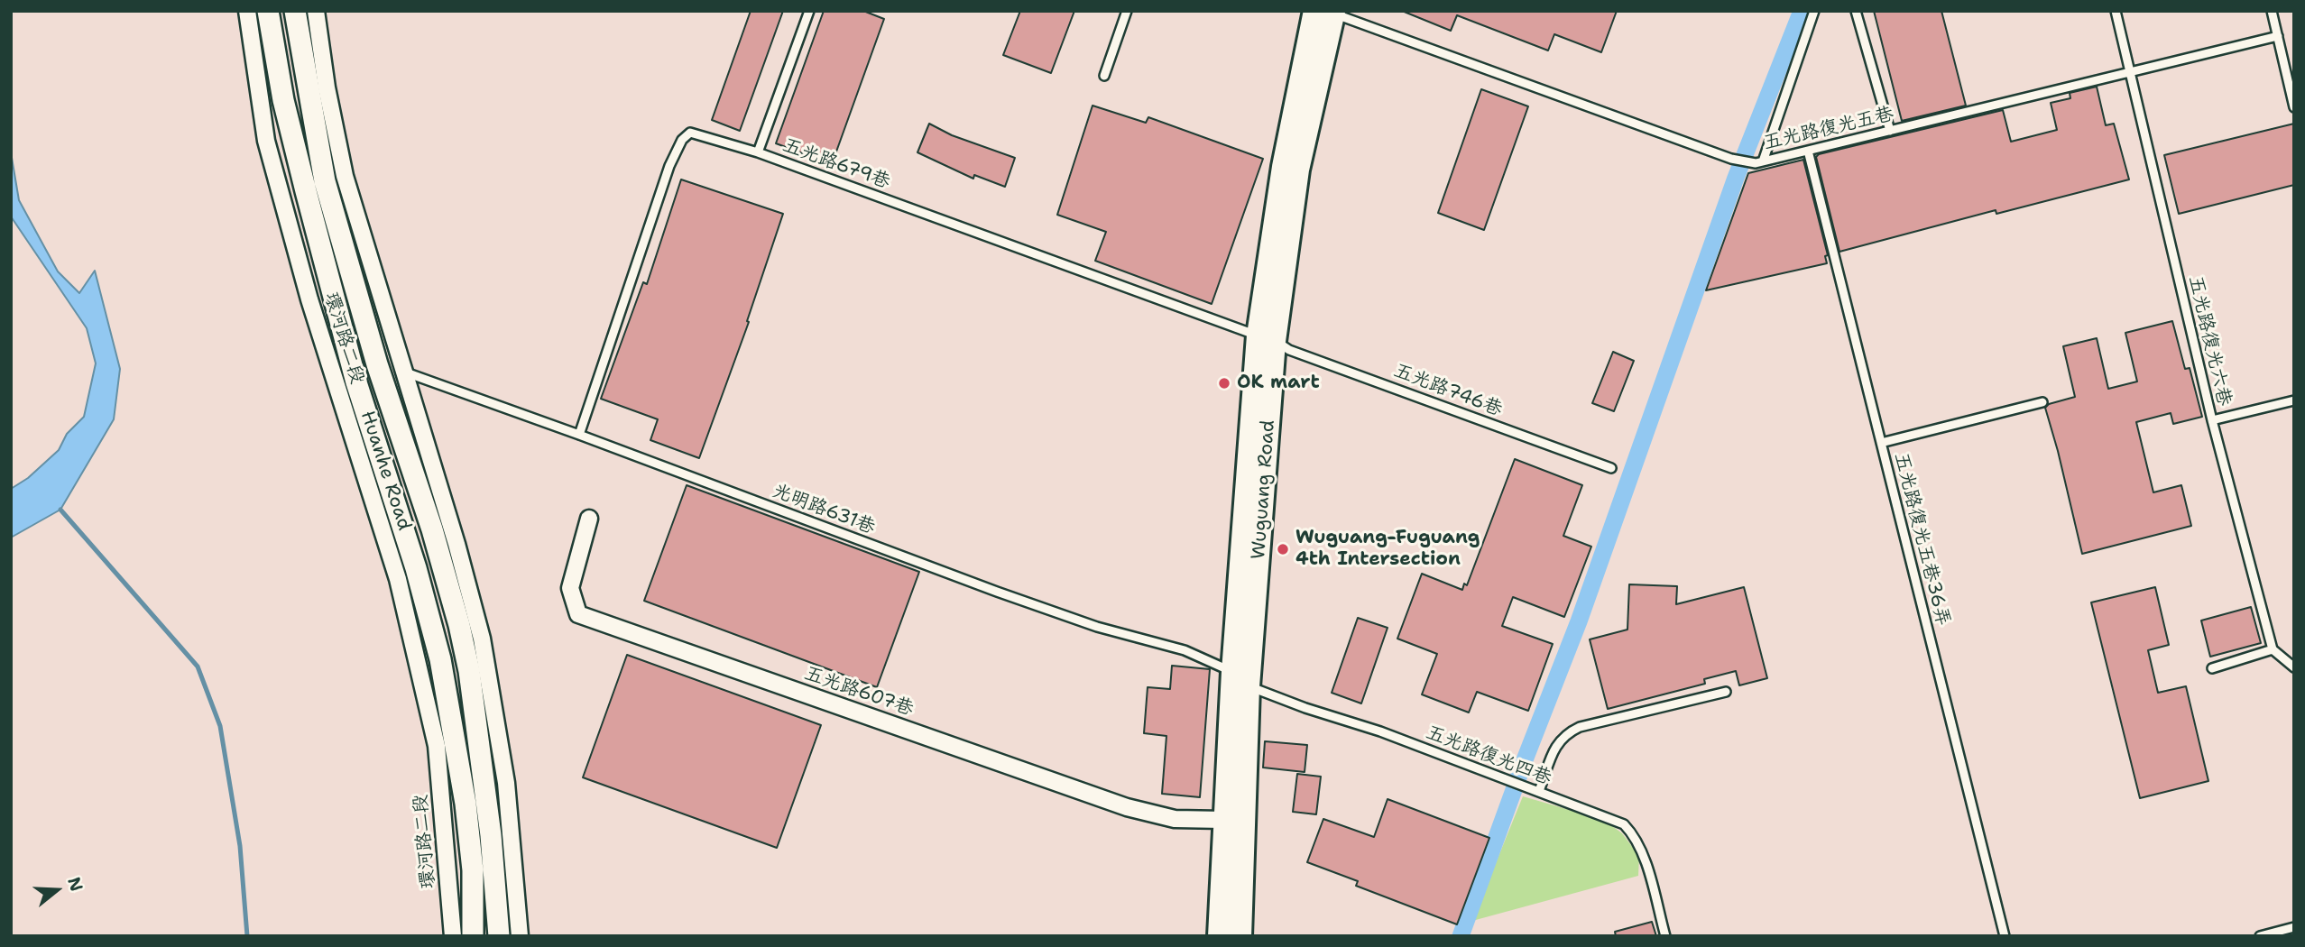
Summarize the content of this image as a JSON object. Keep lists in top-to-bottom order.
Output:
{
  "streets": {
    "main road": ["Wuguang Road"],
    "street": ["環河路二段", "Huanhe Road", "五光路607巷"],
    "lane": [
      "五光路復光五巷",
      "五光路679巷",
      "五光路復光六巷",
      "五光路746巷",
      "光明路631巷",
      "五光路復光五巷36弄",
      "五光路復光四巷"
    ]
  },
  "crossings": [
    ["五光路復光五巷", "五光路復光六巷"],
    ["五光路復光五巷", "Wuguang Road"],
    ["五光路復光五巷", "五光路復光五巷36弄"],
    ["五光路679巷", "五光路746巷"],
    ["五光路679巷", "Wuguang Road"],
    ["五光路679巷", "光明路631巷"],
    ["五光路746巷", "Wuguang Road"],
    ["Wuguang Road", "光明路631巷"],
    ["Wuguang Road", "五光路607巷"],
    ["Wuguang Road", "五光路復光四巷"],
    ["光明路631巷", "五光路復光四巷"]
  ],
  "places": ["OK mart", "Wuguang-Fuguang 4th Intersection"],
  "north": "right"
}
